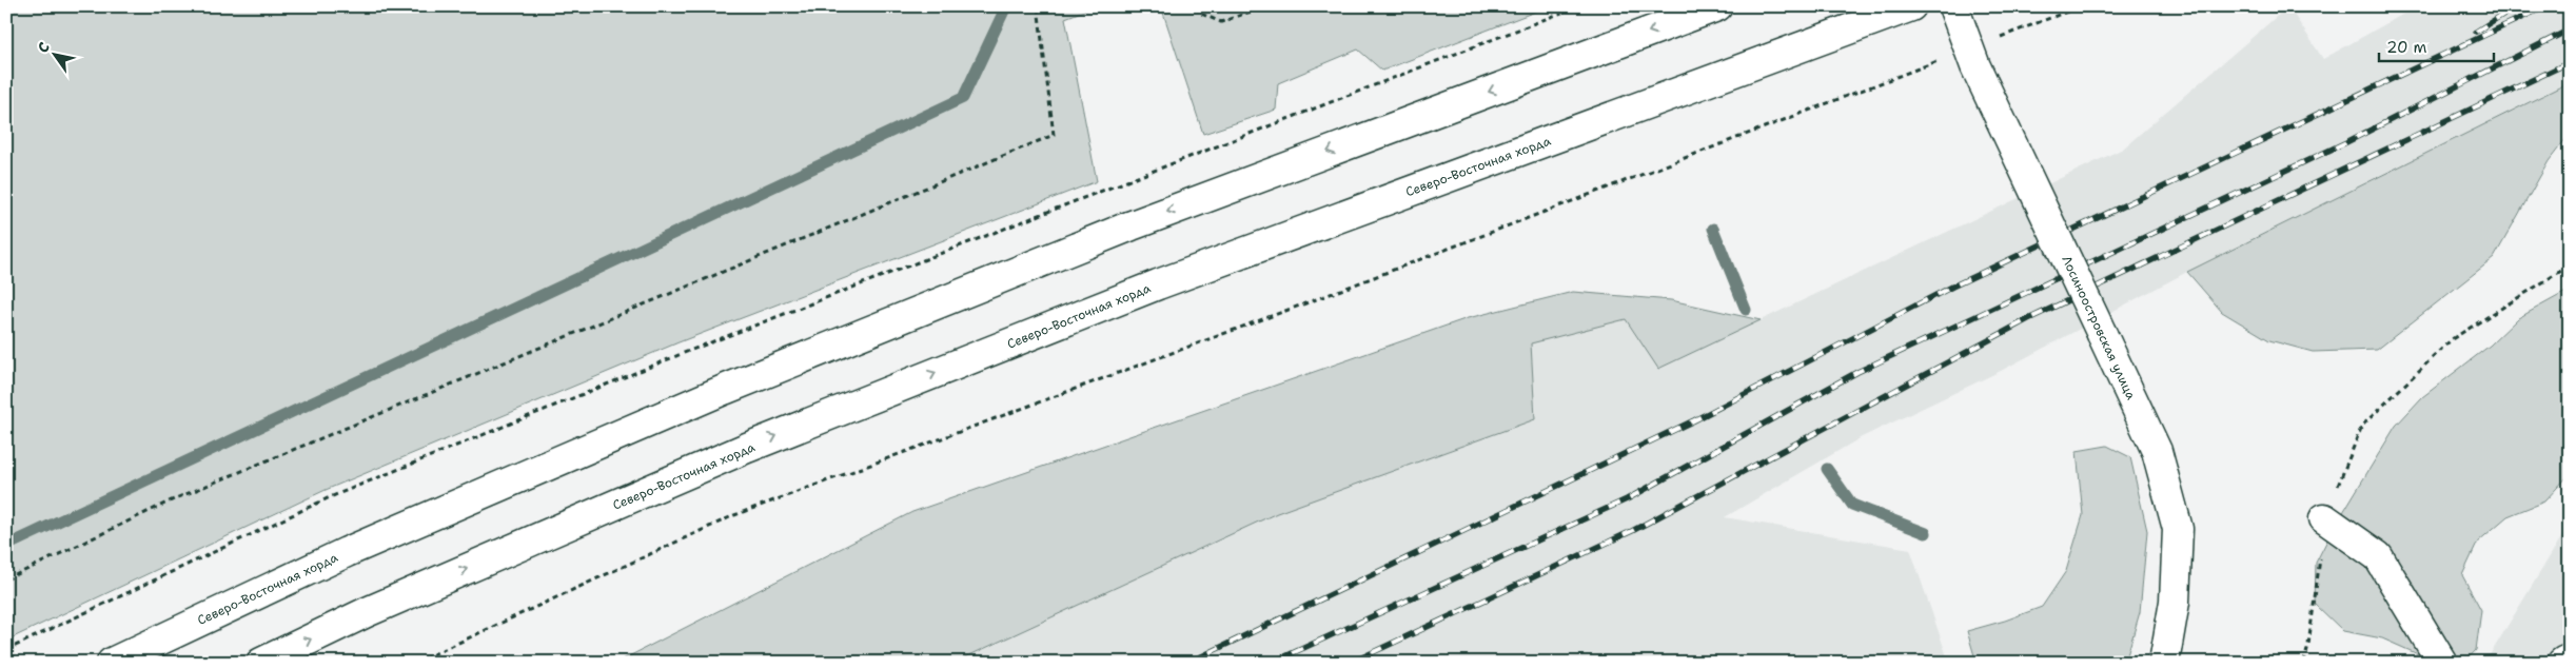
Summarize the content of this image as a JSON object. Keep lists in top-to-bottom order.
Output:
{
  "streets": {
    "main road": ["Северо-Восточная хорда", "Лосиноостровская улица"]
  },
  "scale_bar": "20 m",
  "north": "top left"
}
